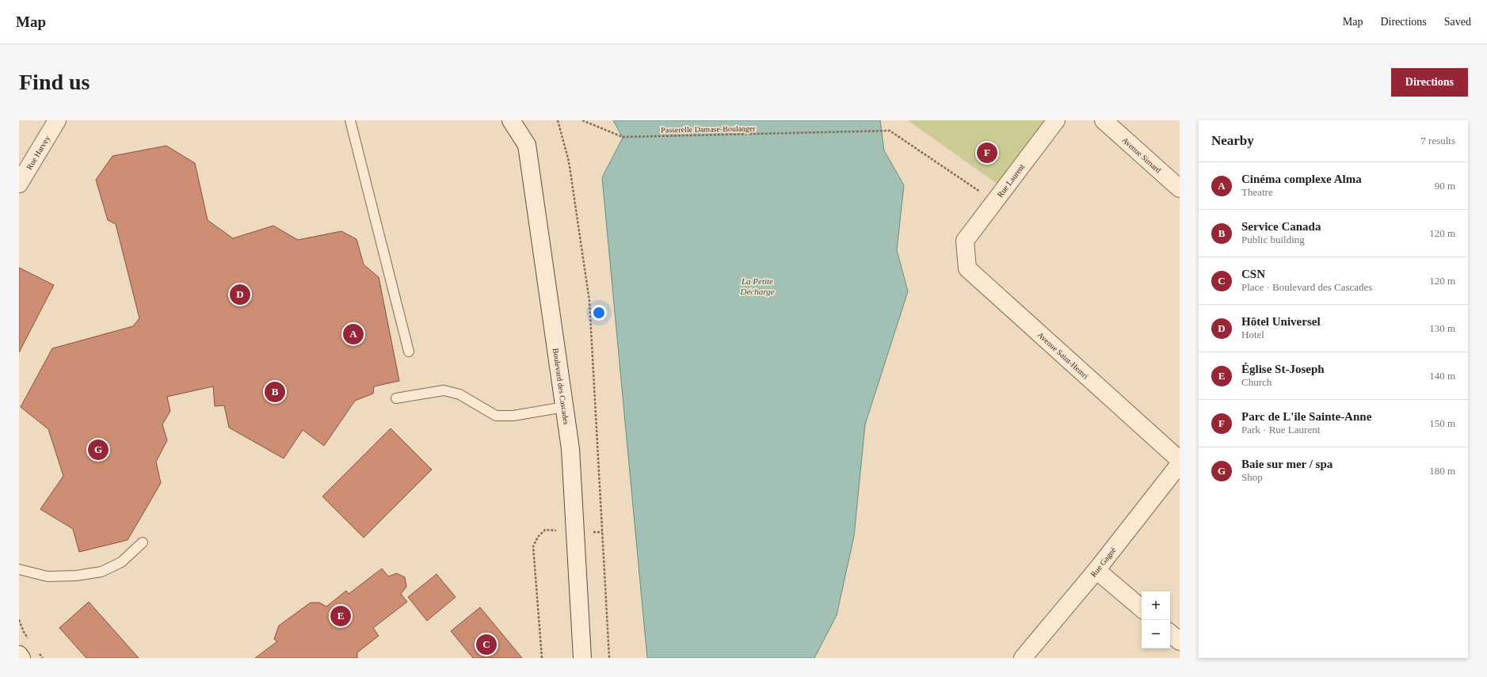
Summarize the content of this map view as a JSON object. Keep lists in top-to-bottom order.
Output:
{
  "streets": {
    "street": [
      "Rue Harvey",
      "Avenue Simard",
      "Rue Laurent",
      "Avenue Saint-Hemri",
      "Boulevard des Cascades",
      "Rue Gagné"
    ],
    "path": ["Passerelle Damase-Boulanger"]
  },
  "crossings": [
    ["Passerelle Damase-Boulanger", "Rue Laurent"],
    ["Rue Laurent", "Avenue Saint-Hemri"]
  ],
  "water": ["La Petite Décharge"],
  "page": {
    "header": "Map",
    "nav": ["Map", "Directions", "Saved"],
    "buttons": "Directions",
    "title": "Find us",
    "heading": ["Nearby", "7 results"],
    "pins": [
      "F",
      "D",
      "A",
      "B",
      "G",
      "E",
      "C"
    ],
    "list": [
      {
        "mark": "A",
        "name": "Cinéma complexe Alma",
        "note": "Theatre",
        "value": "90 m"
      },
      {
        "mark": "B",
        "name": "Service Canada",
        "note": "Public building",
        "value": "120 m"
      },
      {
        "mark": "C",
        "name": "CSN",
        "note": "Place · Boulevard des Cascades",
        "value": "120 m"
      },
      {
        "mark": "D",
        "name": "Hôtel Universel",
        "note": "Hotel",
        "value": "130 m"
      },
      {
        "mark": "E",
        "name": "Église St-Joseph",
        "note": "Church",
        "value": "140 m"
      },
      {
        "mark": "F",
        "name": "Parc de L'ile Sainte-Anne",
        "note": "Park · Rue Laurent",
        "value": "150 m"
      },
      {
        "mark": "G",
        "name": "Baie sur mer / spa",
        "note": "Shop",
        "value": "180 m"
      }
    ],
    "map_buttons": ["+", "−"]
  }
}
